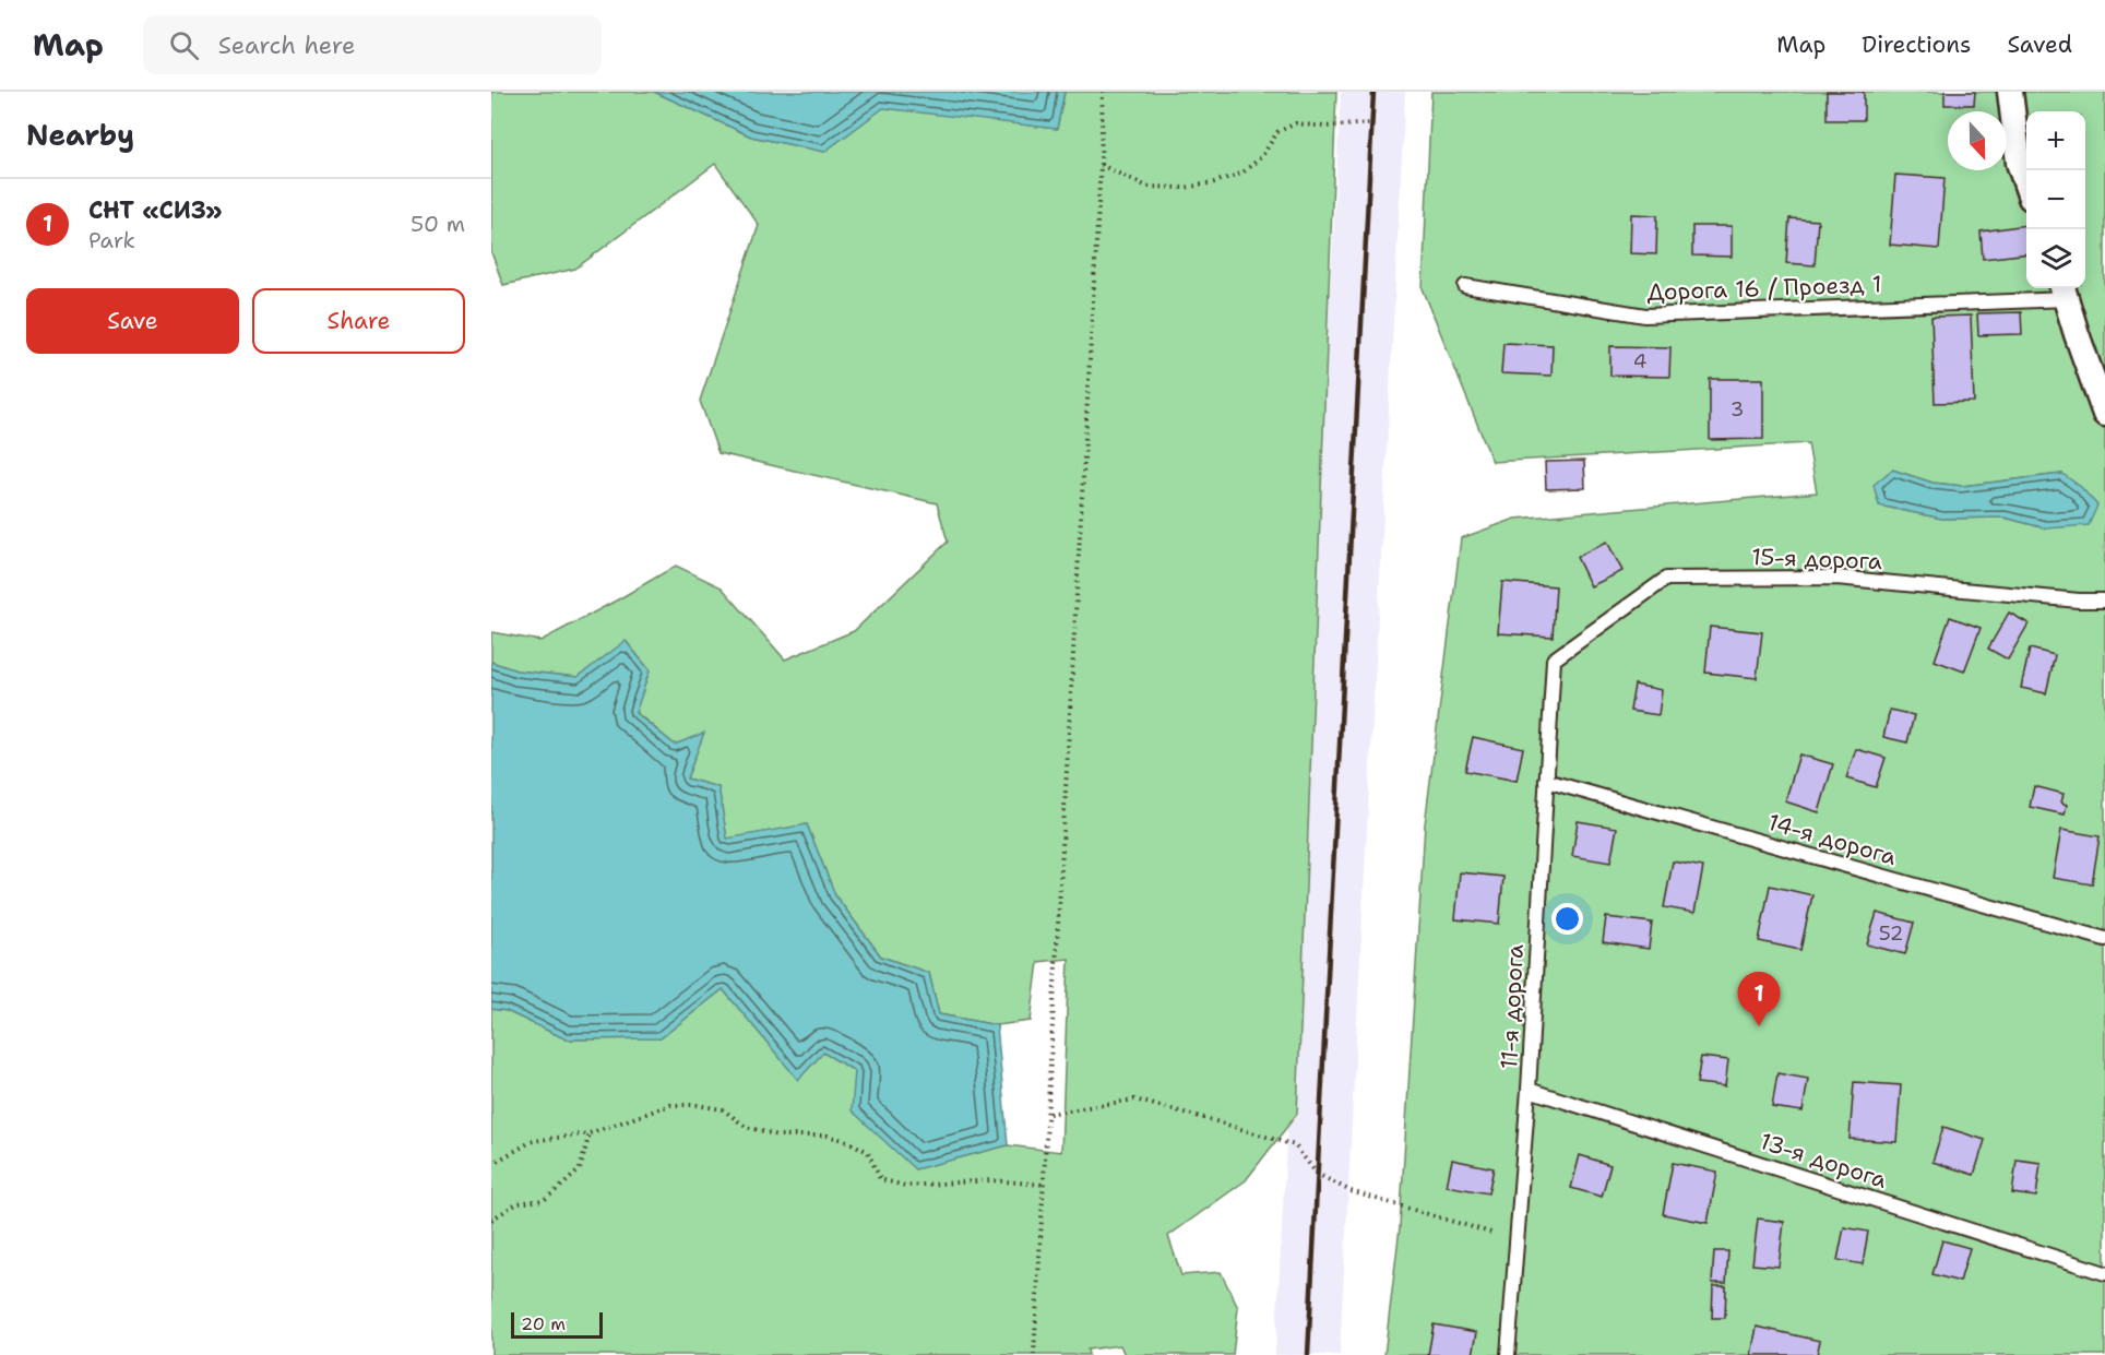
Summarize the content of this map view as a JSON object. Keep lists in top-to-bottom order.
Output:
{
  "streets": {
    "lane": [
      "Дорога 16 / Проезд 1",
      "15-я дорога",
      "14-я дорога",
      "11-я дорога",
      "13-я дорога"
    ]
  },
  "crossings": [
    ["15-я дорога", "11-я дорога"],
    ["14-я дорога", "11-я дорога"],
    ["11-я дорога", "13-я дорога"]
  ],
  "house_numbers": ["4", "3", "52"],
  "scale_bar": "20 m",
  "north": "bottom",
  "page": {
    "header": "Map",
    "search": "Search here",
    "nav": ["Map", "Directions", "Saved"],
    "heading": "Nearby",
    "map_buttons": ["+", "−"],
    "list": [
      {
        "mark": "1",
        "name": "СНТ «СИЗ»",
        "note": "Park",
        "value": "50 m"
      }
    ],
    "buttons": ["Save", "Share"],
    "pins": "1",
    "scale": "20 m"
  }
}
